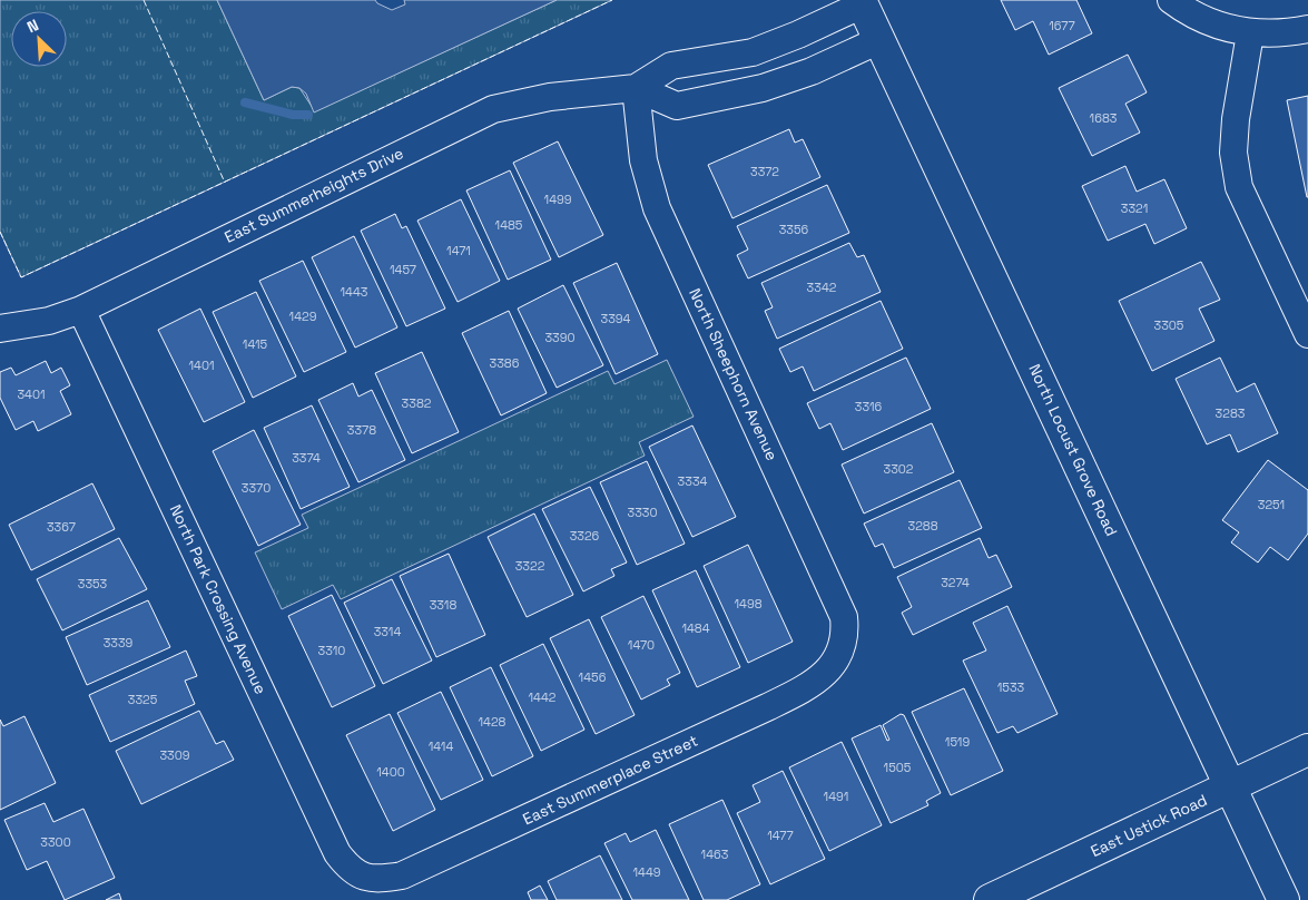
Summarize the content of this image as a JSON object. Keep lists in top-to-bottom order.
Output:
{
  "streets": {
    "main road": ["North Locust Grove Road", "East Ustick Road"],
    "street": [
      "East Summerheights Drive",
      "North Sheephorn Avenue",
      "North Park Crossing Avenue",
      "East Summerplace Street"
    ]
  },
  "crossings": [
    ["East Summerheights Drive", "North Sheephorn Avenue"],
    ["East Summerheights Drive", "North Locust Grove Road"],
    ["East Summerheights Drive", "North Park Crossing Avenue"],
    ["North Sheephorn Avenue", "East Summerplace Street"],
    ["North Locust Grove Road", "East Ustick Road"],
    ["North Park Crossing Avenue", "East Summerplace Street"]
  ],
  "house_numbers": [
    "1677",
    "1683",
    "3372",
    "1499",
    "3321",
    "1485",
    "3356",
    "1471",
    "1457",
    "3342",
    "1443",
    "1429",
    "3394",
    "3305",
    "3390",
    "1415",
    "3386",
    "1401",
    "3401",
    "3382",
    "3316",
    "3283",
    "3378",
    "3374",
    "3302",
    "3334",
    "3370",
    "3251",
    "3330",
    "3288",
    "3367",
    "3326",
    "3322",
    "3274",
    "3353",
    "1498",
    "3318",
    "1484",
    "3314",
    "3339",
    "1470",
    "3310",
    "1456",
    "1533",
    "1442",
    "3325",
    "1428",
    "1519",
    "1414",
    "3309",
    "1505",
    "1400",
    "1491",
    "1477",
    "3300",
    "1463",
    "1449"
  ],
  "north": "top left"
}
